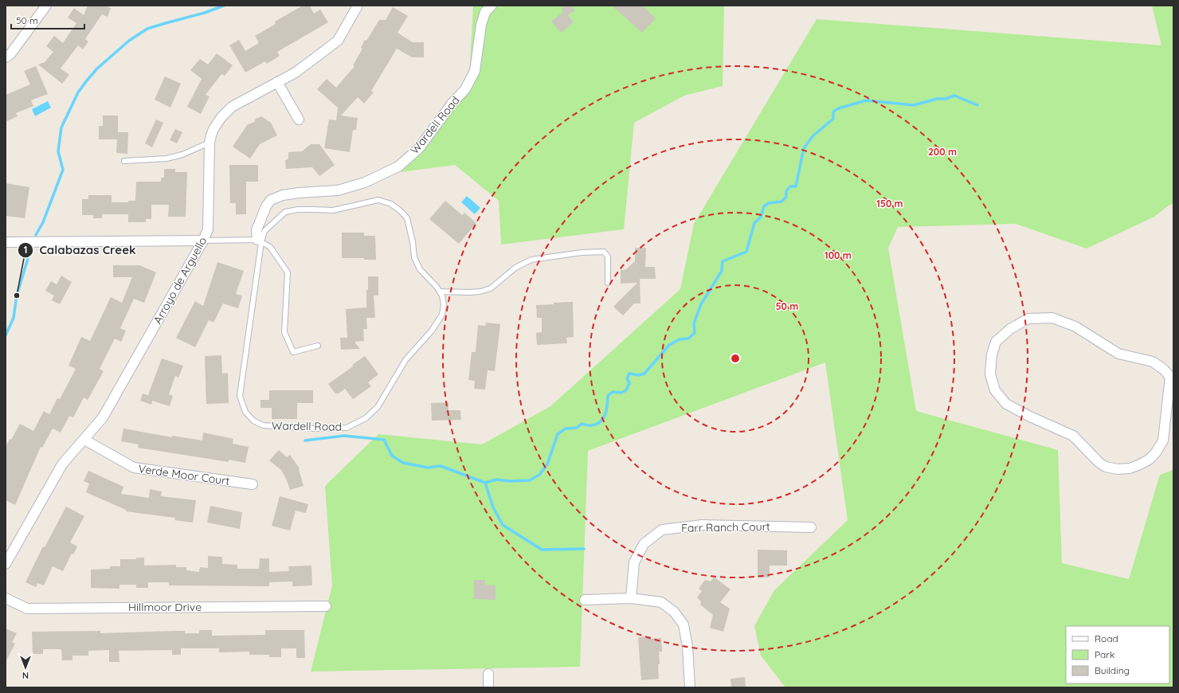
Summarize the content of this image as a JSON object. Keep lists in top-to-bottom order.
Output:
{
  "streets": {
    "street": [
      "Wardell Road",
      "Arroyo de Arguello",
      "Verde Moor Court",
      "Farr Ranch Court",
      "Hillmoor Drive"
    ]
  },
  "crossings": [
    ["Arroyo de Arguello", "Verde Moor Court"]
  ],
  "places": ["Calabazas Creek"],
  "legend": ["Road", "Park", "Building"],
  "scale_bar": "50 m",
  "north": "bottom",
  "rings": [
    "200 m",
    "150 m",
    "100 m",
    "50 m"
  ]
}
